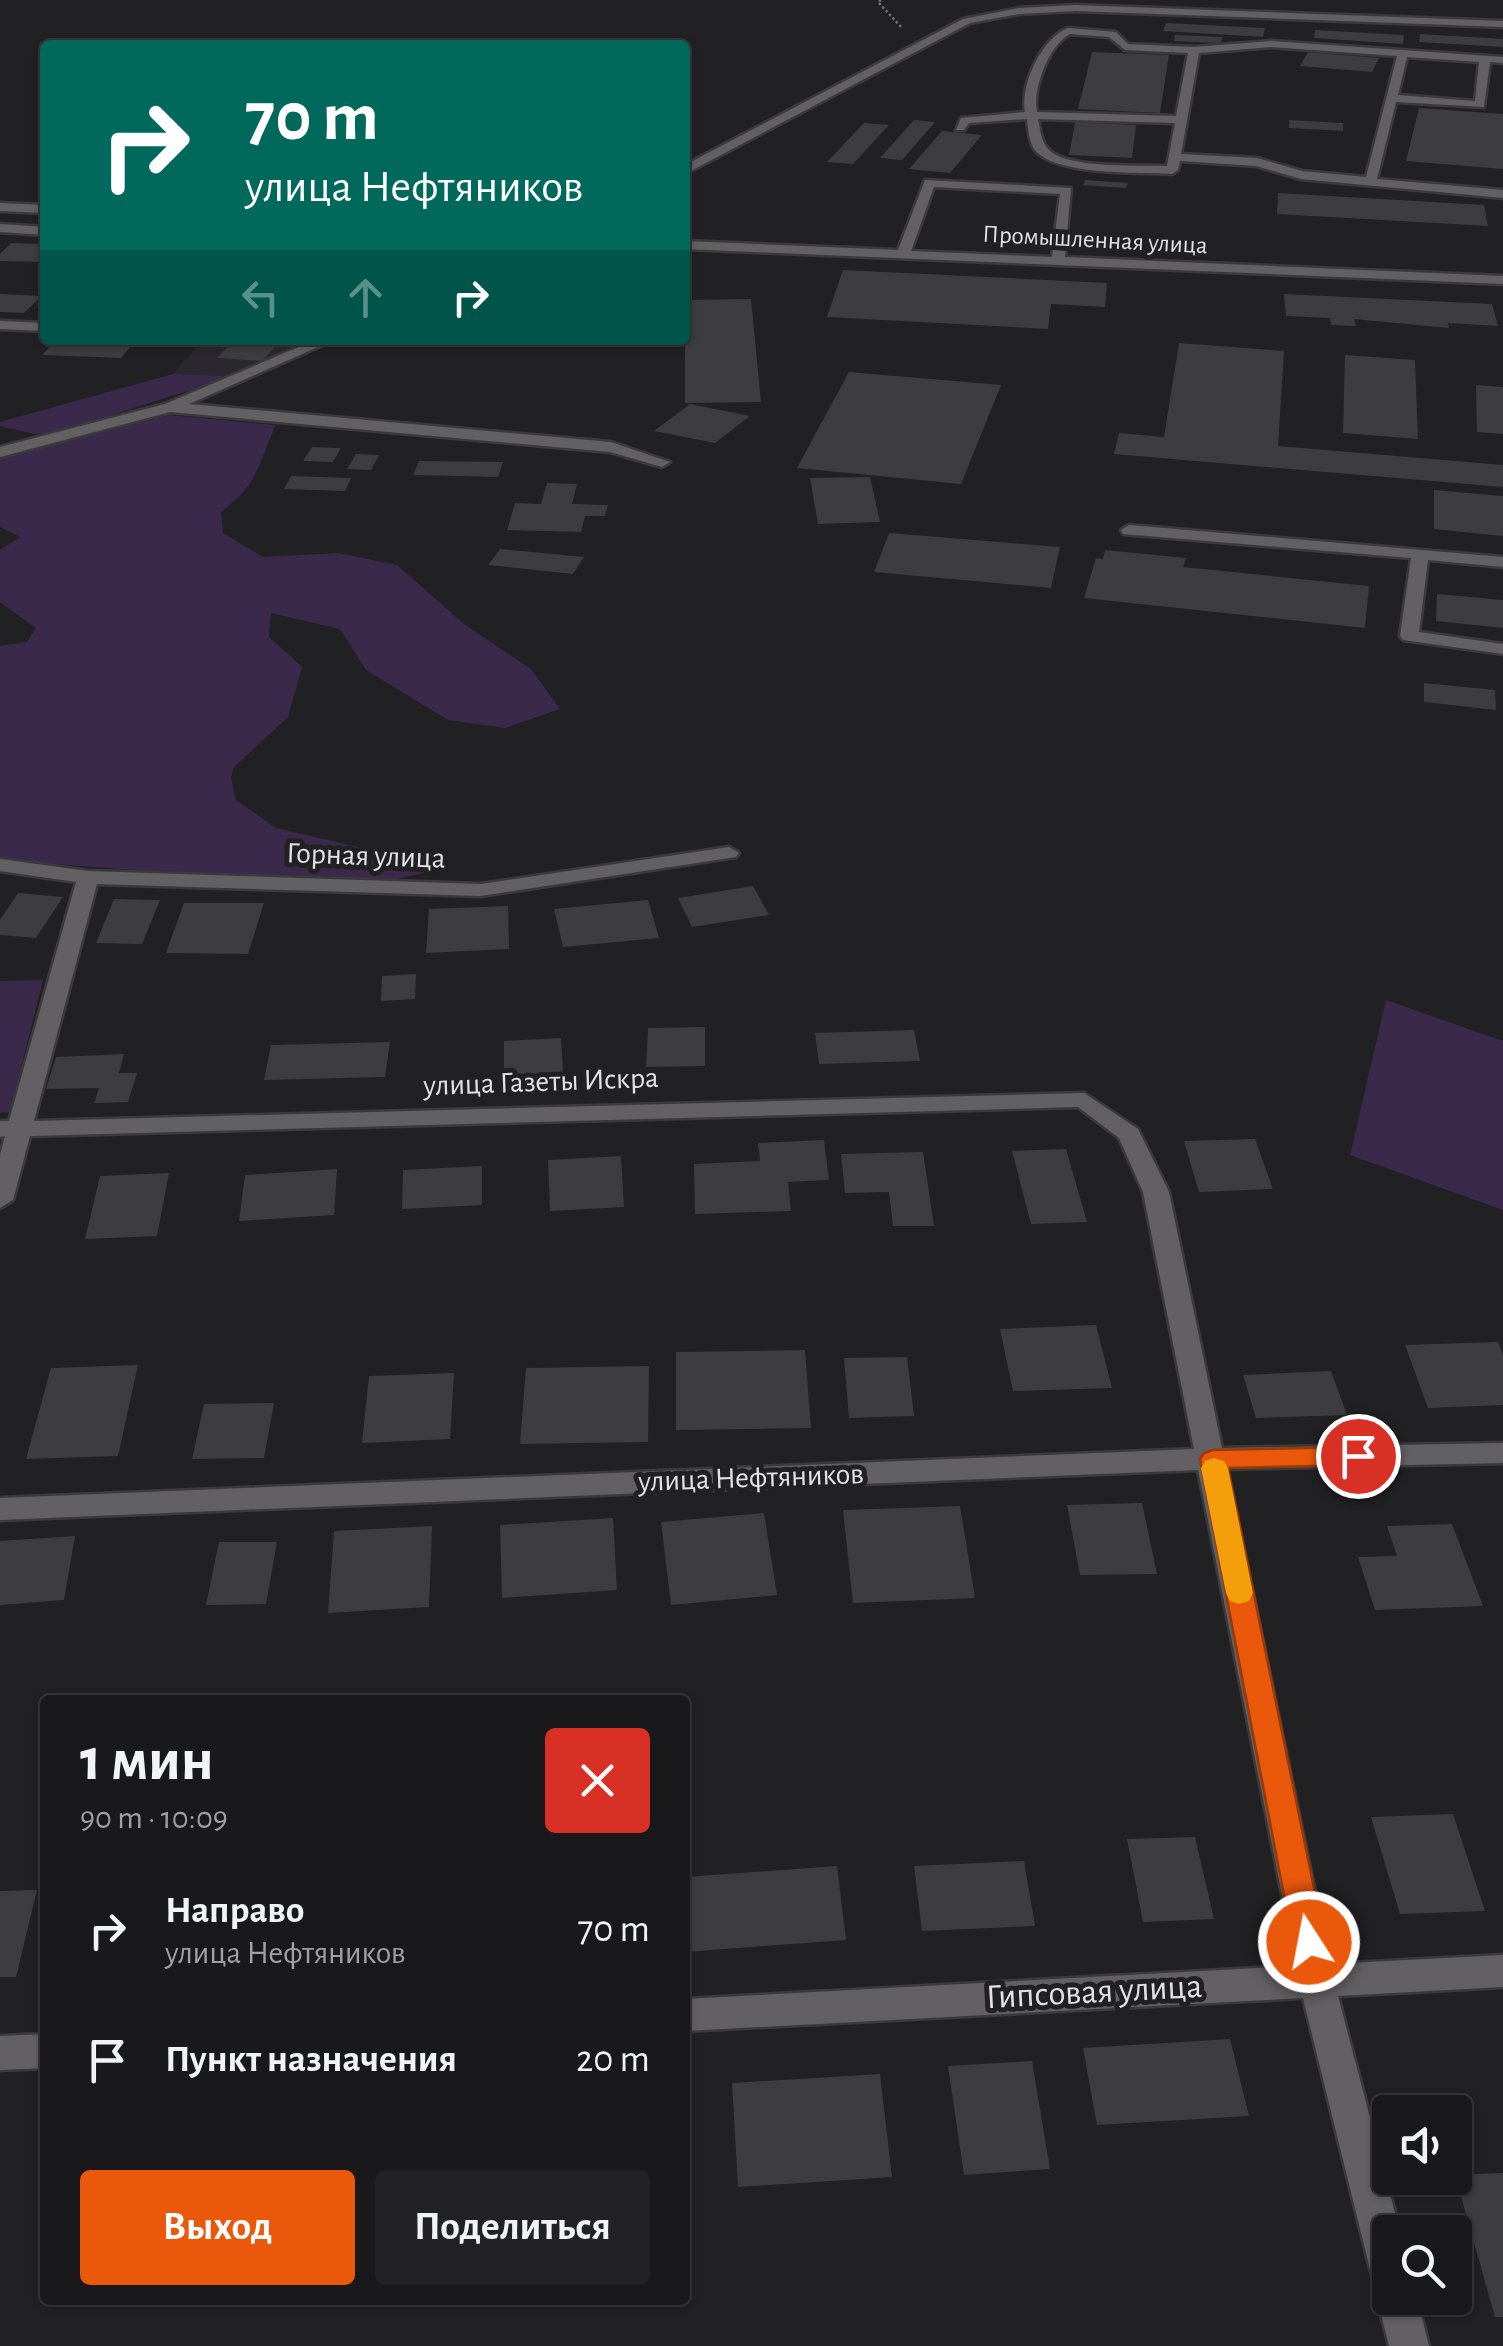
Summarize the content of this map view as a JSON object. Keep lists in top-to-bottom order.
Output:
{
  "streets": {
    "street": [
      "Промышленная улица",
      "Горная улица",
      "улица Газеты Искра",
      "улица Нефтяников",
      "Гипсовая улица"
    ]
  },
  "crossings": [
    ["улица Газеты Искра", "улица Нефтяников"]
  ],
  "page": {
    "turn": ["70 m", "улица Нефтяников"],
    "heading": ["1 мин", "90 m · 10:09"],
    "list": [
      {
        "name": "Направо",
        "note": "улица Нефтяников",
        "value": "70 m"
      },
      {
        "name": "Пункт назначения",
        "value": "20 m"
      }
    ],
    "buttons": ["Выход", "Поделиться"]
  }
}
